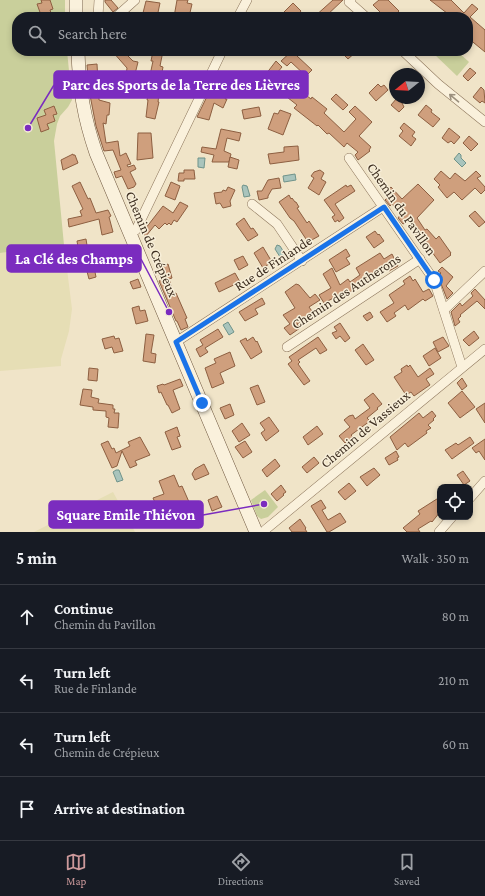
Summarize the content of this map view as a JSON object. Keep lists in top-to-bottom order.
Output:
{
  "streets": {
    "street": [
      "Chemin du Pavillon",
      "Chemin de Crépieux",
      "Rue de Finlande",
      "Chemin des Autherons",
      "Chemin de Vassieux"
    ]
  },
  "crossings": [
    ["Chemin du Pavillon", "Rue de Finlande"],
    ["Chemin du Pavillon", "Chemin des Autherons"],
    ["Chemin du Pavillon", "Chemin de Vassieux"],
    ["Chemin de Crépieux", "Rue de Finlande"]
  ],
  "places": ["Parc des Sports de la Terre des Lièvres", "La Clé des Champs", "Square Emile Thiévon"],
  "north": "left",
  "page": {
    "search": "Search here",
    "heading": ["5 min", "Walk · 350 m"],
    "list": [
      ["Continue", "Chemin du Pavillon", "80 m"],
      ["Turn left", "Rue de Finlande", "210 m"],
      ["Turn left", "Chemin de Crépieux", "60 m"],
      "Arrive at destination"
    ],
    "nav": ["Map", "Directions", "Saved"]
  }
}
